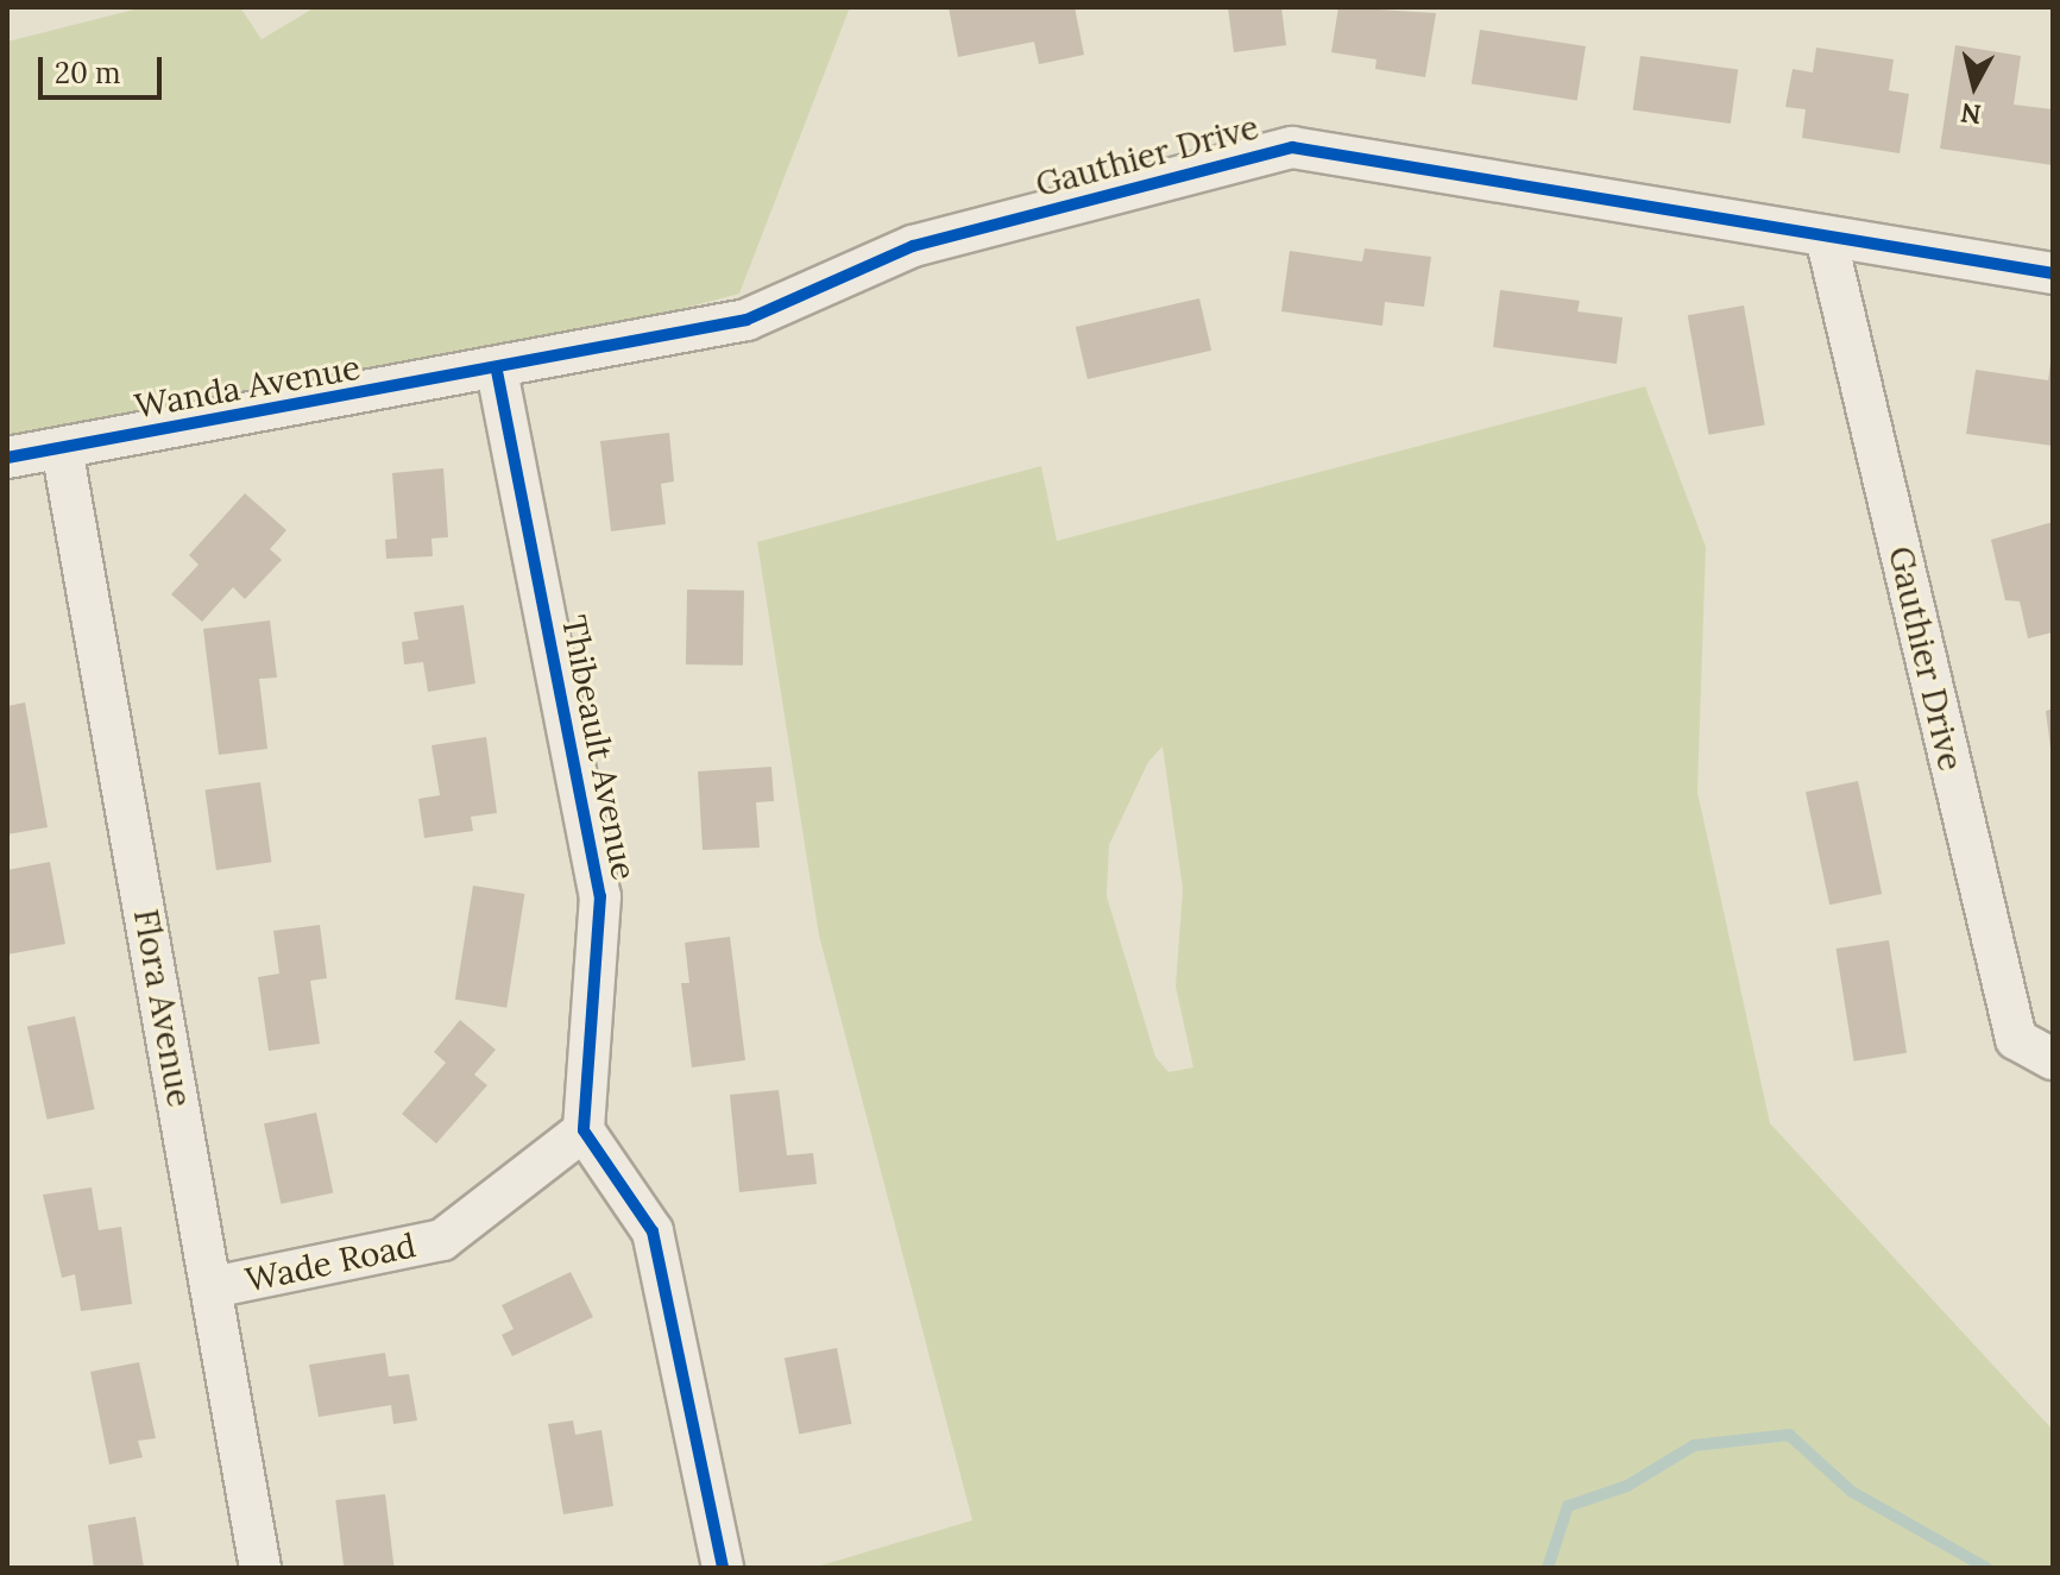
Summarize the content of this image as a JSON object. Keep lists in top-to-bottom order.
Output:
{
  "streets": {
    "street": [
      "Gauthier Drive",
      "Wanda Avenue",
      "Thibeault Avenue",
      "Flora Avenue",
      "Wade Road"
    ]
  },
  "crossings": [
    ["Gauthier Drive", "Wanda Avenue"],
    ["Gauthier Drive", "Thibeault Avenue"],
    ["Wanda Avenue", "Thibeault Avenue"],
    ["Wanda Avenue", "Flora Avenue"],
    ["Thibeault Avenue", "Wade Road"],
    ["Flora Avenue", "Wade Road"]
  ],
  "scale_bar": "20 m",
  "north": "bottom"
}
